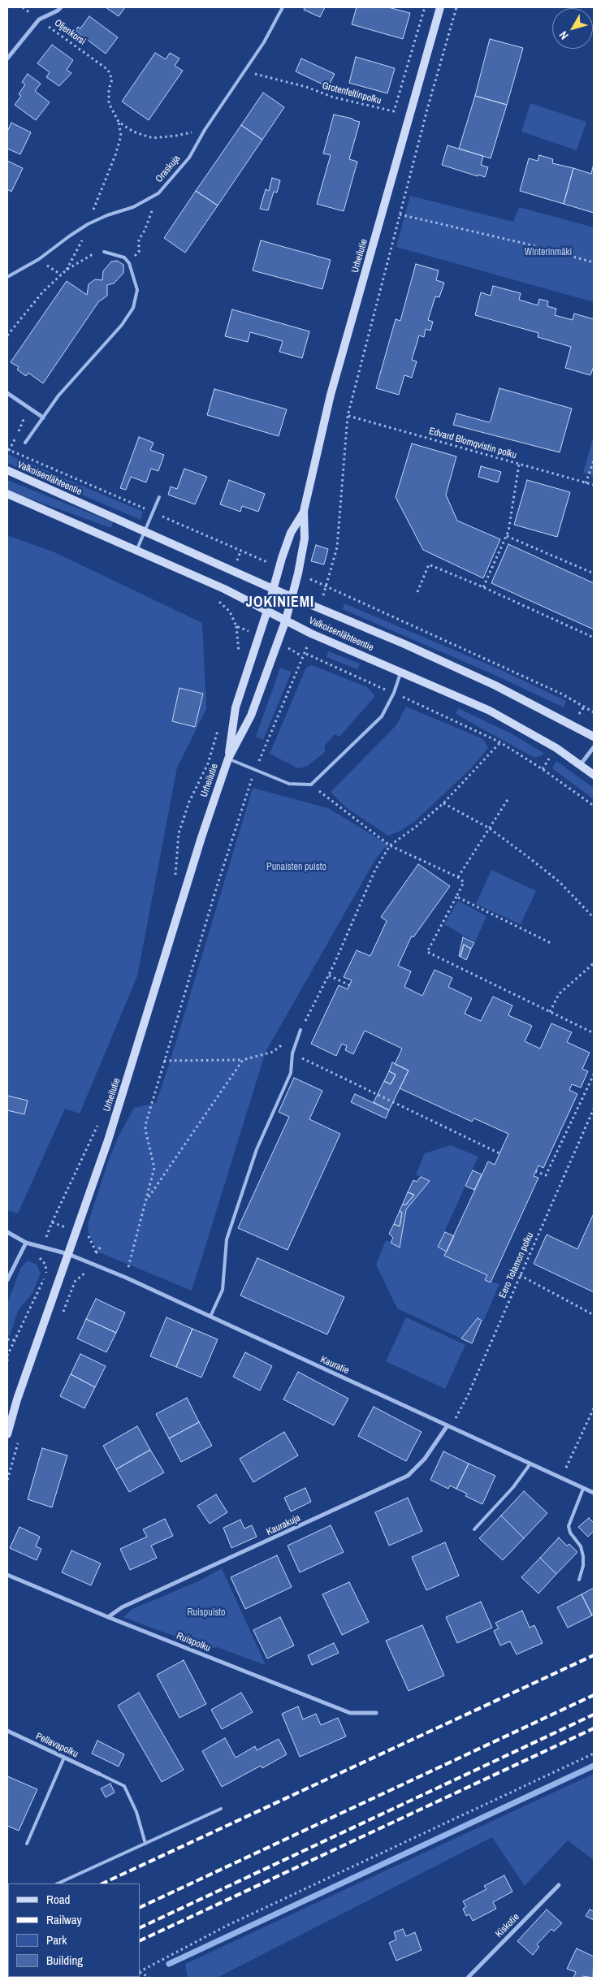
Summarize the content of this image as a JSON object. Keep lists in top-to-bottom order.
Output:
{
  "streets": {
    "main road": ["Urheilutie", "Valkoisenlähteentie"],
    "street": [
      "Kauratie",
      "Kaurakuja",
      "Ruispolku",
      "Pellavapolku",
      "Kiskotie"
    ],
    "lane": ["Oraskuja"],
    "path": [
      "Oljenkorsi",
      "Grotenfeltinpolku",
      "Edvard Blomqvistin polku",
      "Eero Tolamon polku"
    ]
  },
  "crossings": [
    ["Grotenfeltinpolku", "Oraskuja"],
    ["Urheilutie", "Valkoisenlähteentie"],
    ["Urheilutie", "Kauratie"],
    ["Eero Tolamon polku", "Kauratie"],
    ["Eero Tolamon polku", "Kaurakuja"],
    ["Kauratie", "Kaurakuja"],
    ["Kaurakuja", "Ruispolku"]
  ],
  "districts": ["JOKINIEMI"],
  "parks": ["Winterinmäki", "Punaisten puisto", "Ruispuisto"],
  "legend": [
    "Road",
    "Railway",
    "Park",
    "Building"
  ],
  "north": "bottom left"
}
